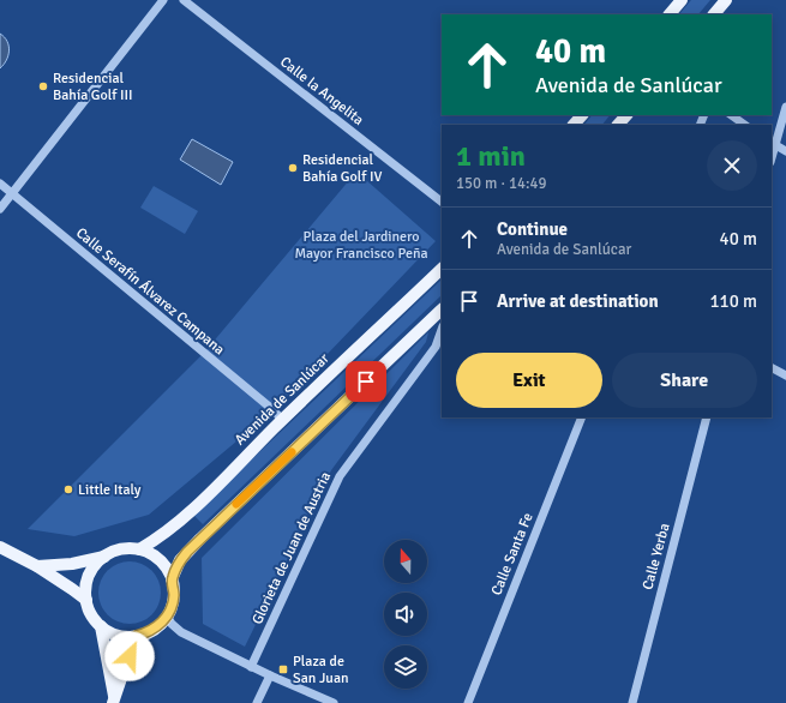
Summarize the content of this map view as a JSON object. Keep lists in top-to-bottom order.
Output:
{
  "streets": {
    "main road": ["Avenida de Sanlúcar"],
    "street": [
      "Calle la Angelita",
      "Calle Serafín Álvarez Campana",
      "Glorieta de Juan de Austria",
      "Calle Santa Fe",
      "Calle Yerba"
    ]
  },
  "crossings": [
    ["Calle Serafín Álvarez Campana", "Avenida de Sanlúcar"]
  ],
  "parks": ["Plaza del Jardinero Mayor Francisco Peña"],
  "places": {
    "other": ["Residencial Bahía Golf III", "Residencial Bahía Golf IV", "Little Italy"],
    "transit": ["Plaza de San Juan"]
  },
  "north": "top",
  "page": {
    "turn": ["40 m", "Avenida de Sanlúcar"],
    "heading": ["1 min", "150 m · 14:49"],
    "list": [
      {
        "name": "Continue",
        "note": "Avenida de Sanlúcar",
        "value": "40 m"
      },
      {
        "name": "Arrive at destination",
        "value": "110 m"
      }
    ],
    "buttons": ["Exit", "Share"]
  }
}
